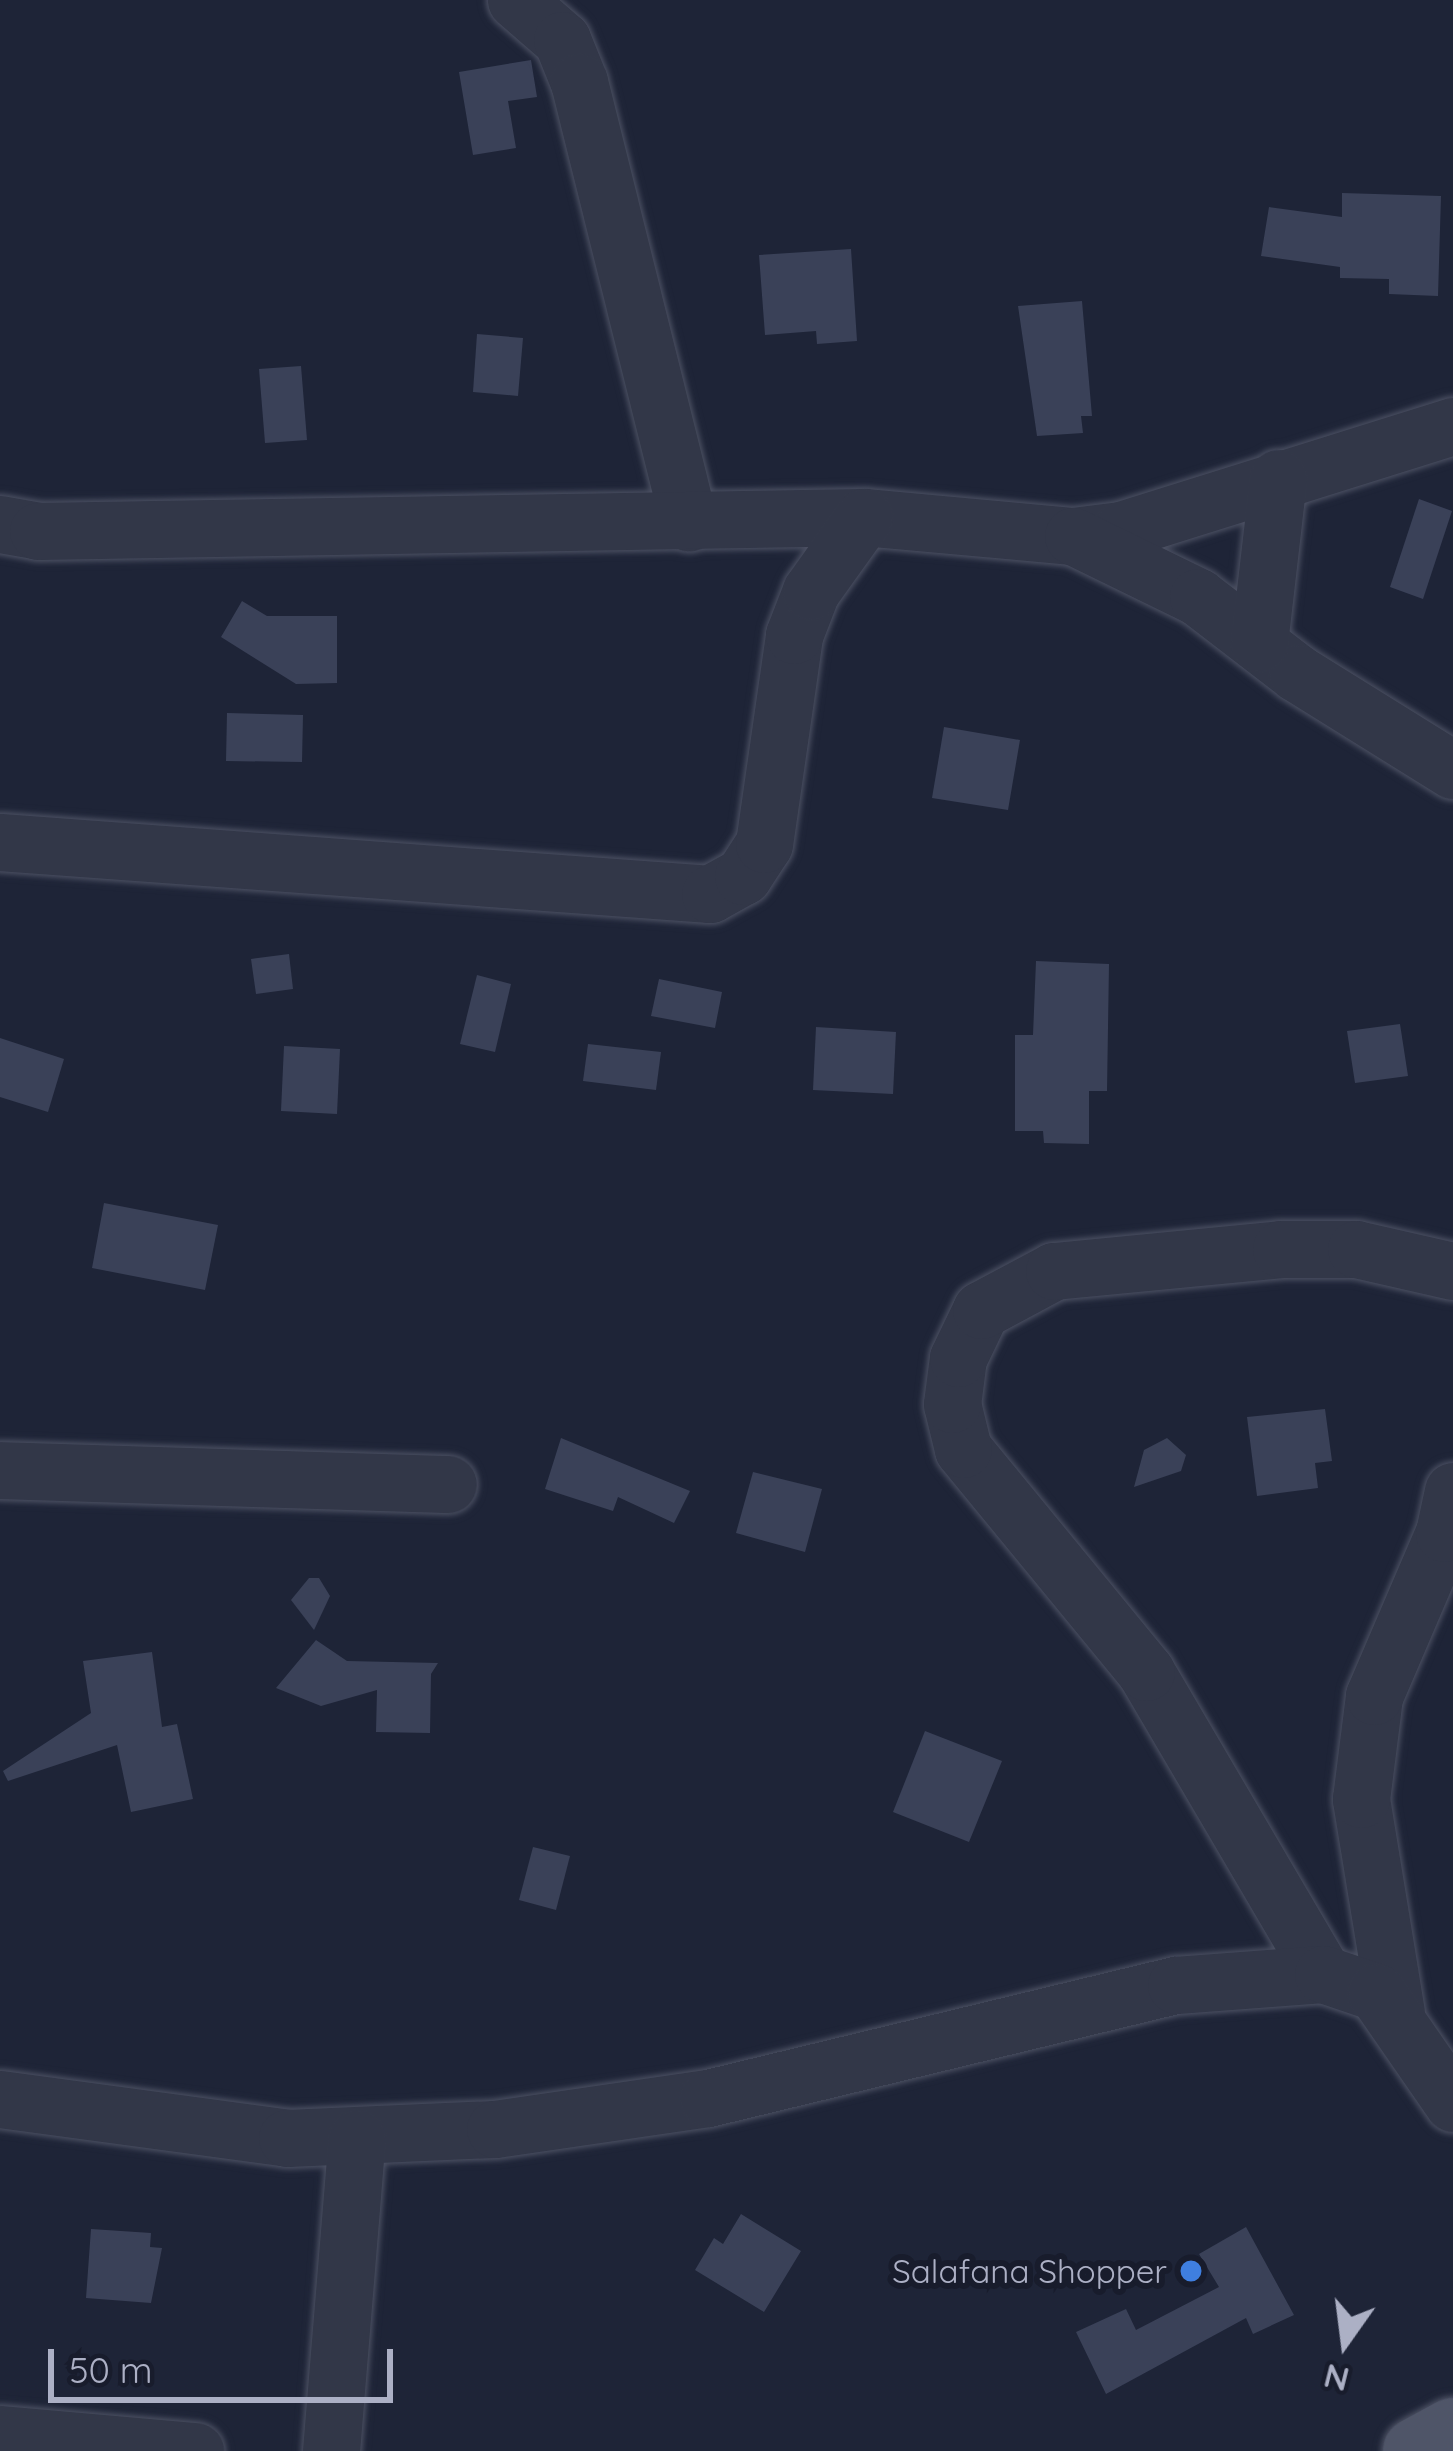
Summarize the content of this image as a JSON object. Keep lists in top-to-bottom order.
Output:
{
  "places": ["Salafana Shopper"],
  "scale_bar": "50 m",
  "north": "bottom"
}
